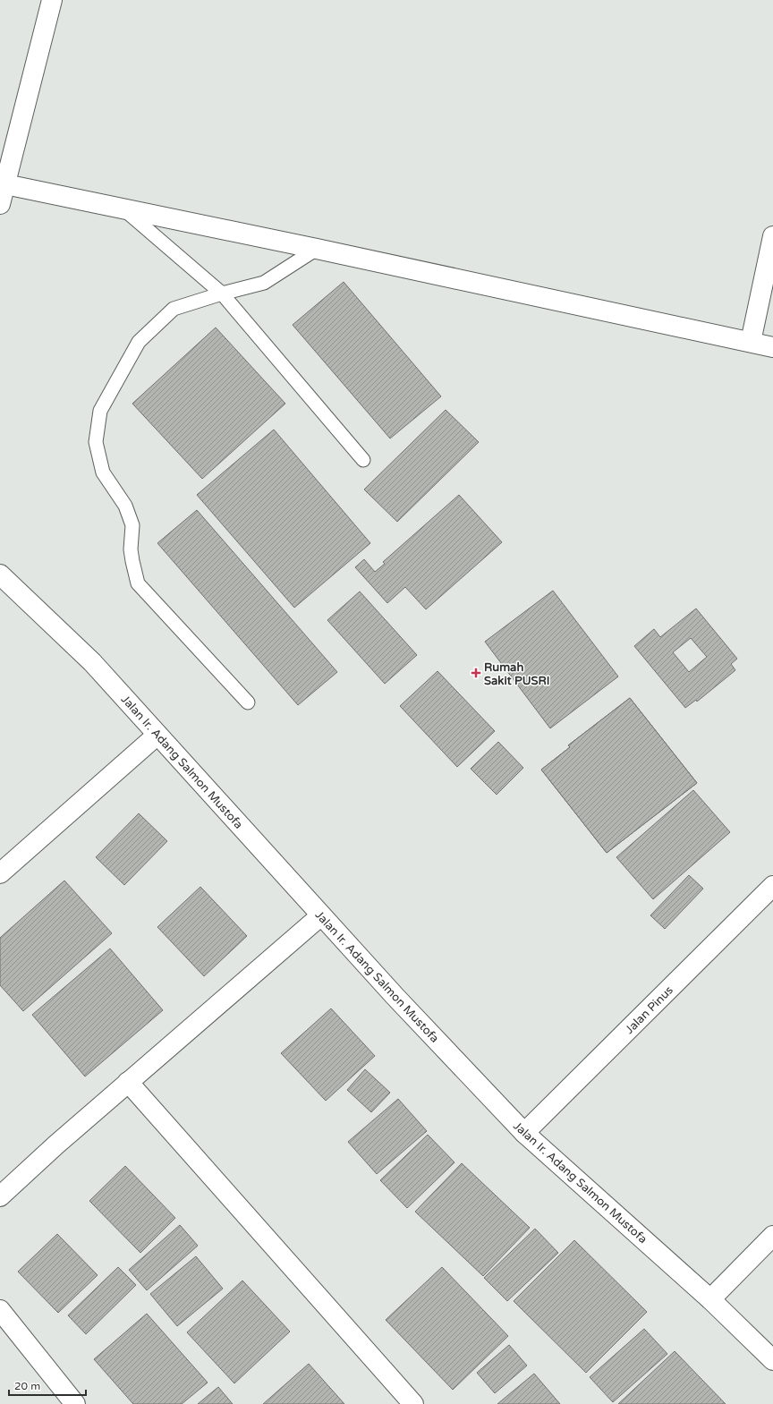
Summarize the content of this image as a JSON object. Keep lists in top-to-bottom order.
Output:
{
  "streets": {
    "street": ["Jalan Ir. Adang Salmon Mustofa", "Jalan Pinus"]
  },
  "crossings": [
    ["Jalan Ir. Adang Salmon Mustofa", "Jalan Pinus"]
  ],
  "places": {
    "health": ["Rumah Sakit PUSRI"]
  },
  "scale_bar": "20 m"
}
